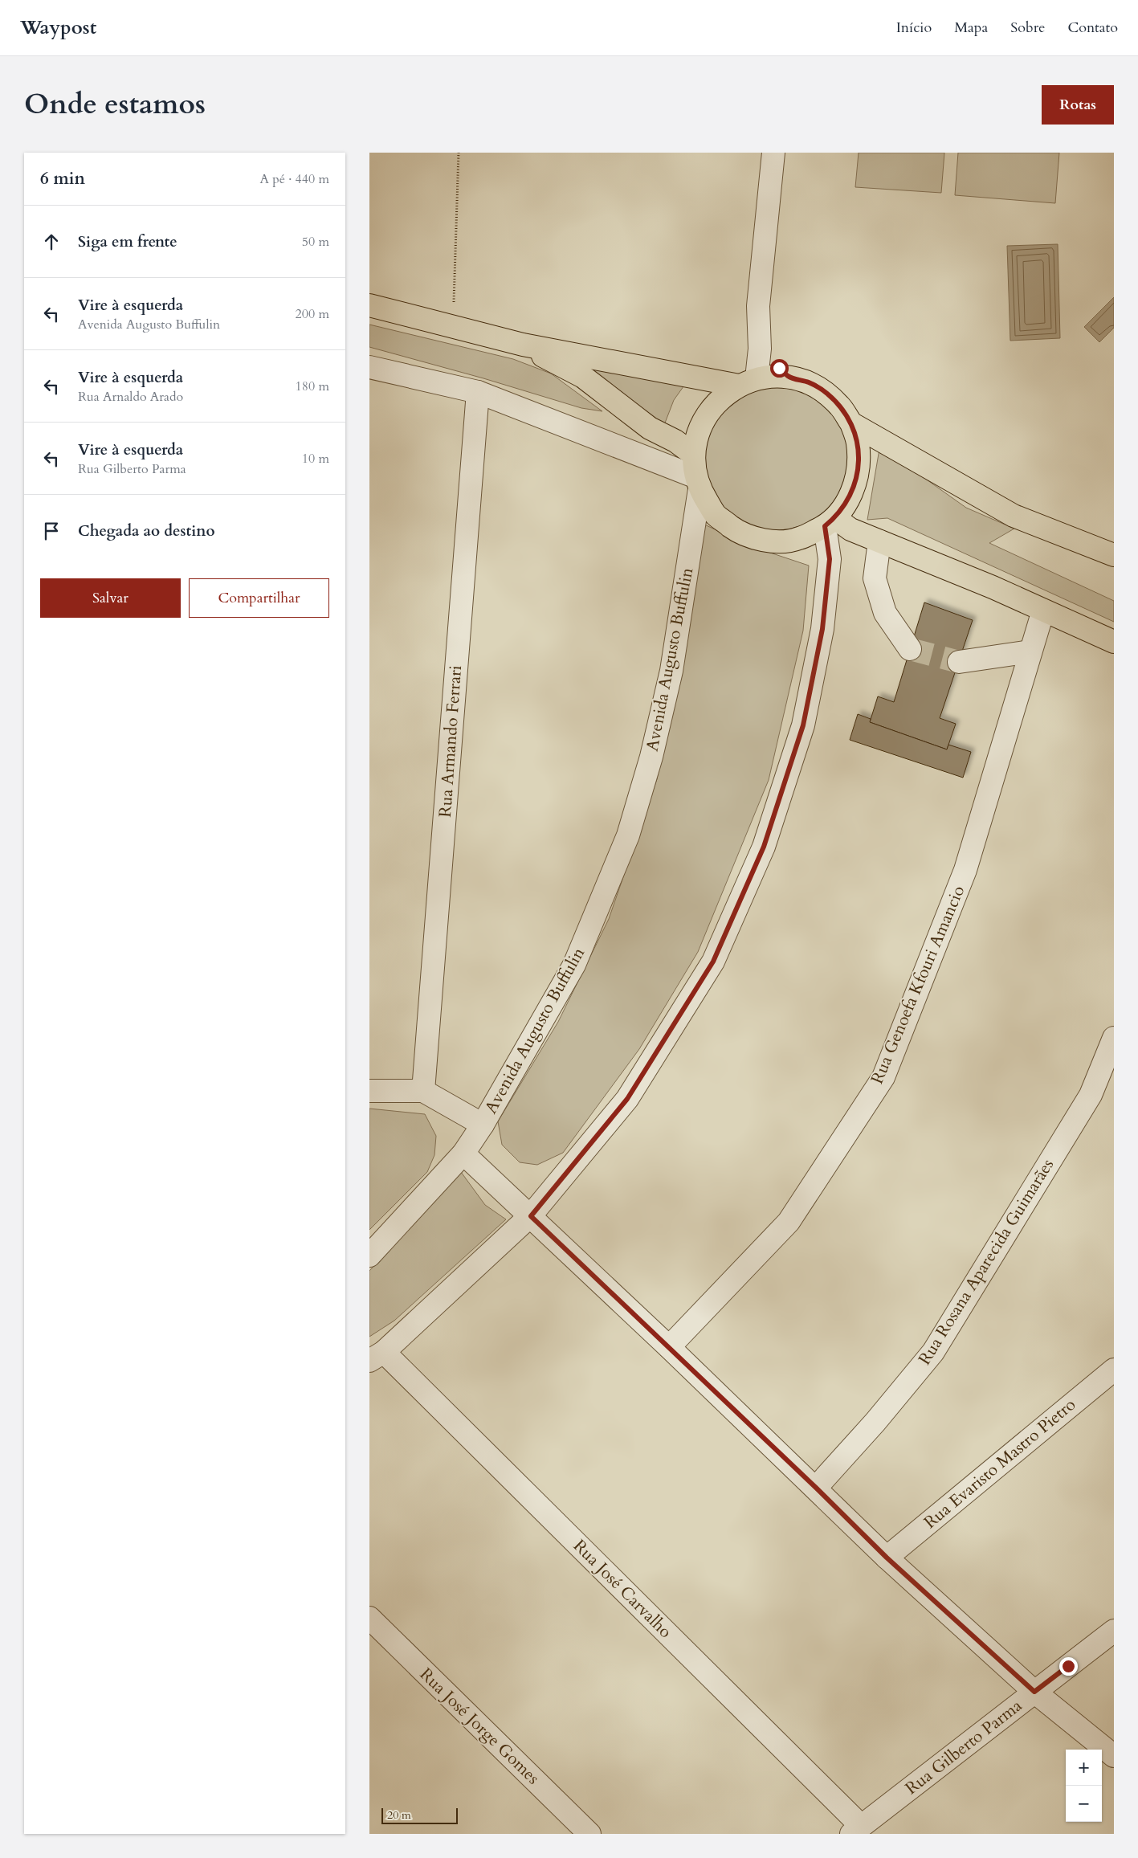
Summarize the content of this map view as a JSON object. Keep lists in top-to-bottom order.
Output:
{
  "streets": {
    "street": [
      "Avenida Augusto Buffulin",
      "Rua Armando Ferrari",
      "Rua Genoefa Kfouri Amancio",
      "Rua Rosana Aparecida Guimarães",
      "Rua Evaristo Mastro Pietro",
      "Rua José Carvalho",
      "Rua José Jorge Gomes",
      "Rua Gilberto Parma"
    ]
  },
  "crossings": [
    ["Rua José Carvalho", "Rua Gilberto Parma"]
  ],
  "scale_bar": "20 m",
  "page": {
    "header": "Waypost",
    "nav": [
      "Início",
      "Mapa",
      "Sobre",
      "Contato"
    ],
    "title": "Onde estamos",
    "buttons": [
      "Rotas",
      ["Salvar", "Compartilhar"]
    ],
    "heading": ["6 min", "A pé · 440 m"],
    "list": [
      ["Siga em frente", "50 m"],
      ["Vire à esquerda", "Avenida Augusto Buffulin", "200 m"],
      ["Vire à esquerda", "Rua Arnaldo Arado", "180 m"],
      ["Vire à esquerda", "Rua Gilberto Parma", "10 m"],
      "Chegada ao destino"
    ],
    "map_buttons": ["+", "−"],
    "scale": "20 m"
  }
}
